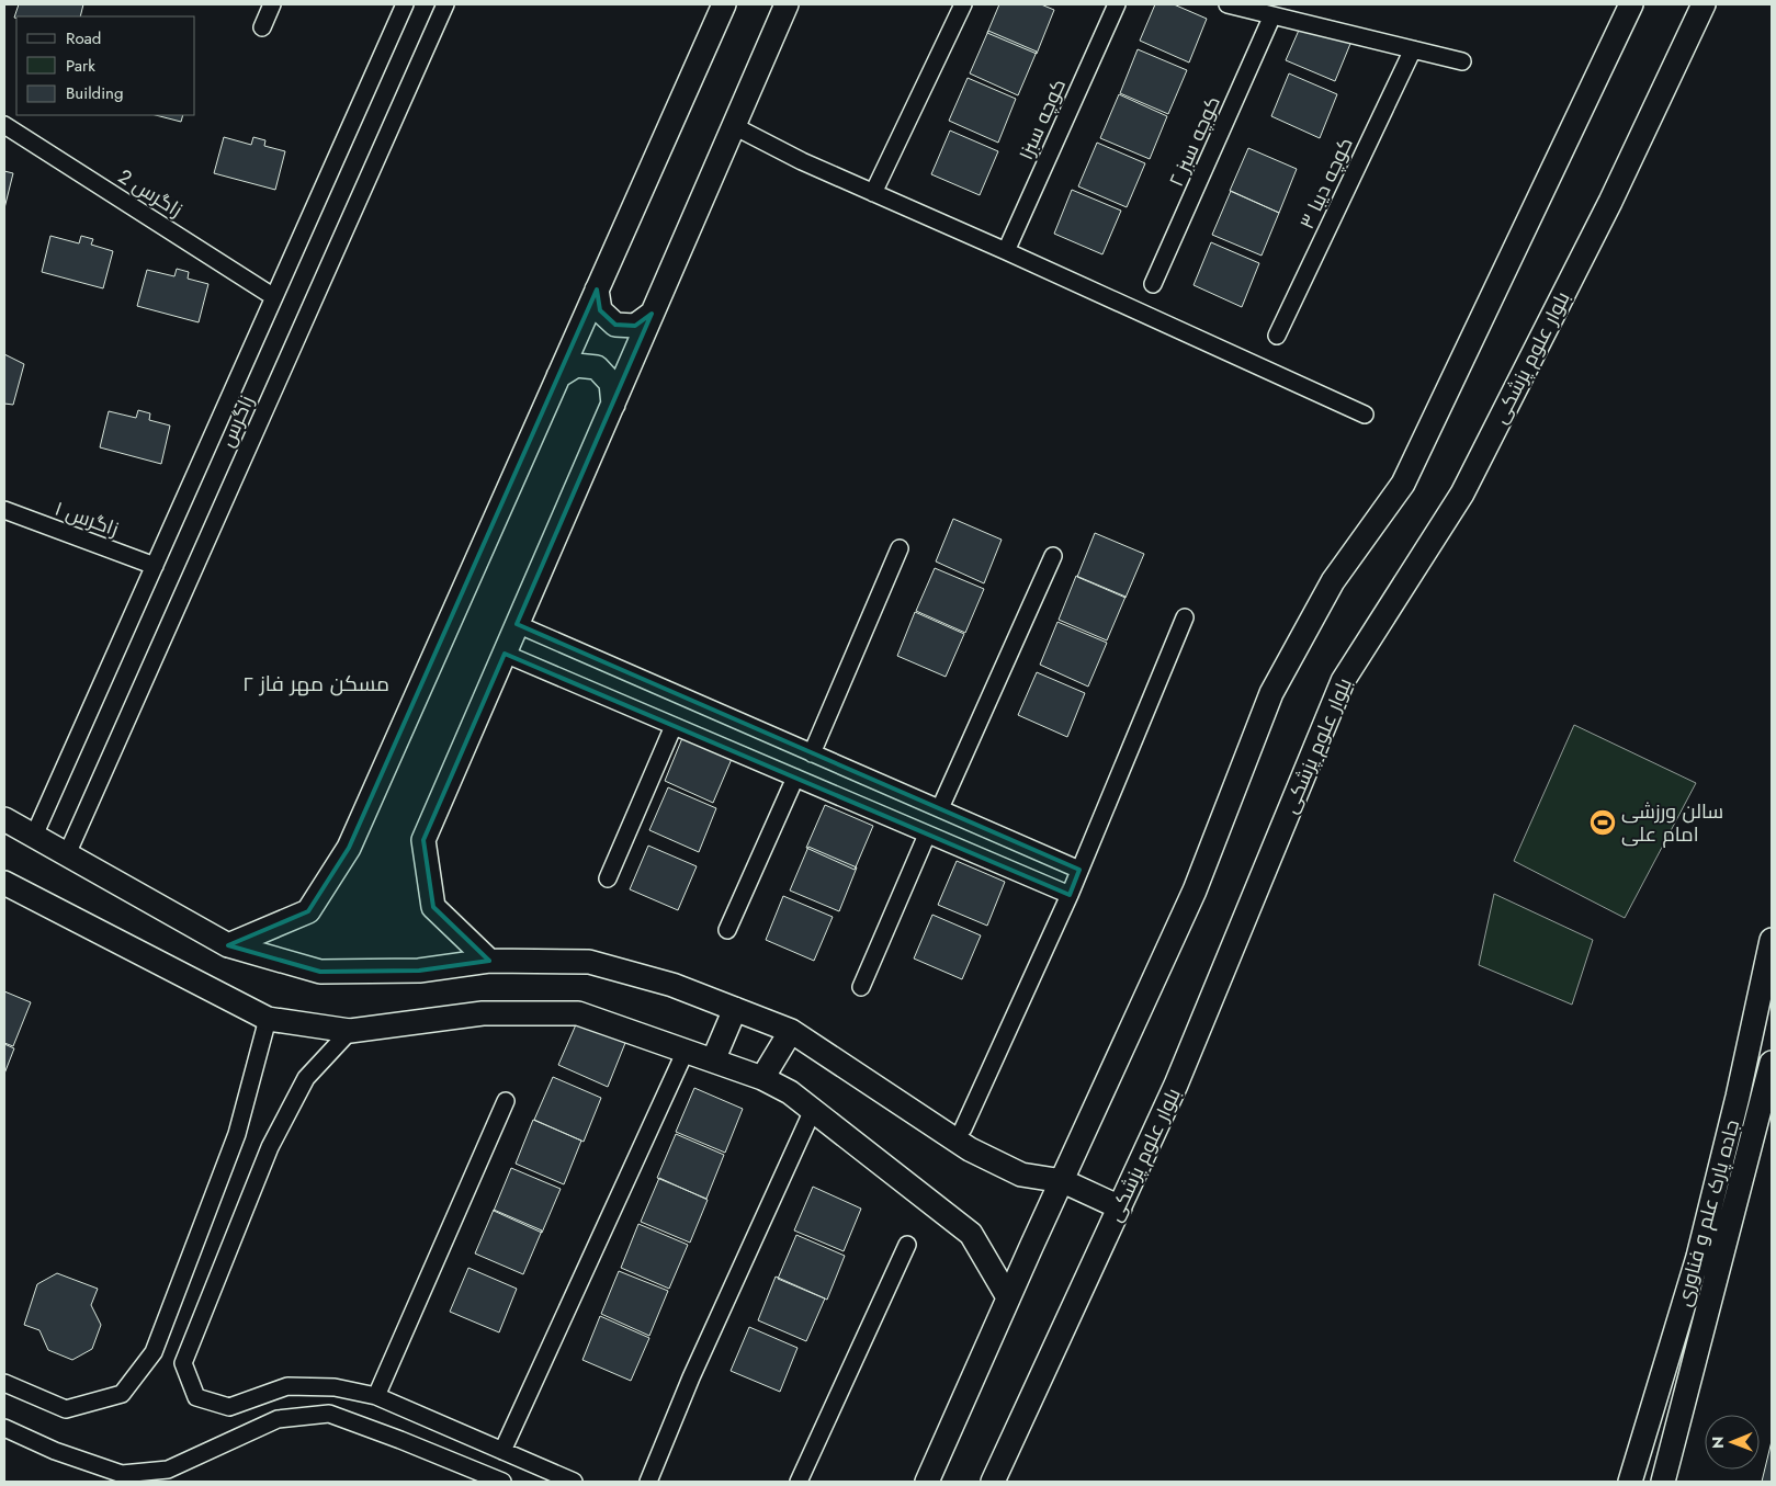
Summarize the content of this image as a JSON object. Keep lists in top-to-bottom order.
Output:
{
  "streets": {
    "street": [
      "کوچه سبز۱",
      "کوچه سبز ۲",
      "کوچه دیبا ۳",
      "زاگرس 2",
      "بلوار علوم پزشکی",
      "زاگرس",
      "زاگرس ۱",
      "جاده پارک علم و فناوری"
    ]
  },
  "crossings": [
    ["زاگرس 2", "زاگرس"],
    ["زاگرس", "زاگرس ۱"]
  ],
  "districts": ["مسکن مهر فاز ۲"],
  "places": {
    "sports": ["سالن ورزشی امام علی"]
  },
  "legend": ["Road", "Park", "Building"],
  "north": "left"
}
